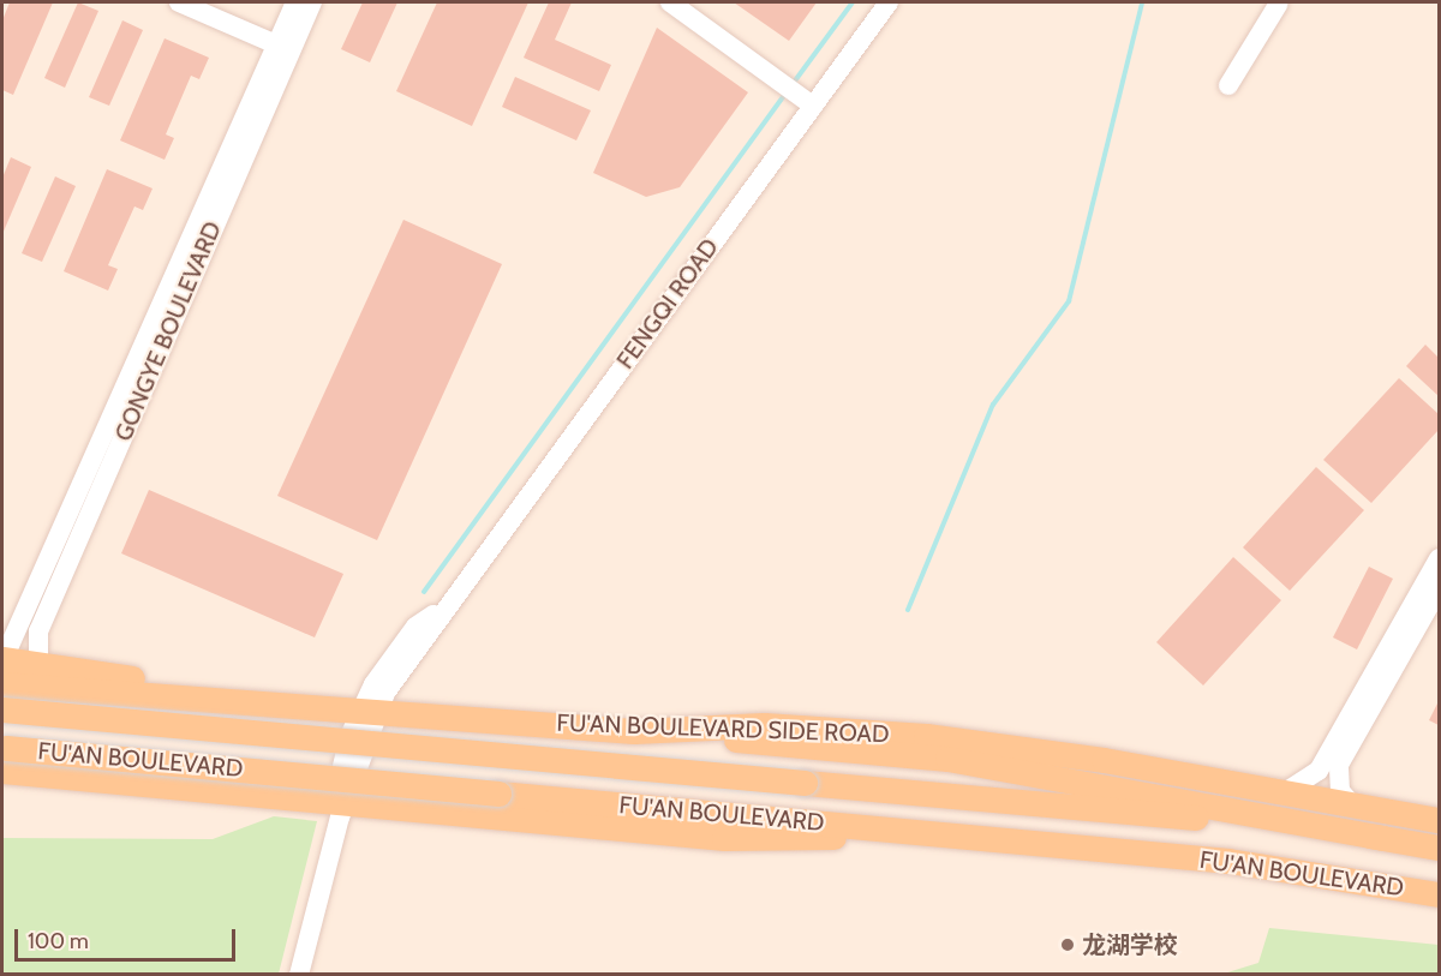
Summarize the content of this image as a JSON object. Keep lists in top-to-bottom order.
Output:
{
  "streets": {
    "main road": ["FU'AN BOULEVARD SIDE ROAD", "FU'AN BOULEVARD"],
    "street": ["FENGQI ROAD", "GONGYE BOULEVARD"]
  },
  "crossings": [
    ["FENGQI ROAD", "FU'AN BOULEVARD SIDE ROAD"],
    ["GONGYE BOULEVARD", "FU'AN BOULEVARD SIDE ROAD"]
  ],
  "places": ["龙湖学校"],
  "scale_bar": "100 m"
}
